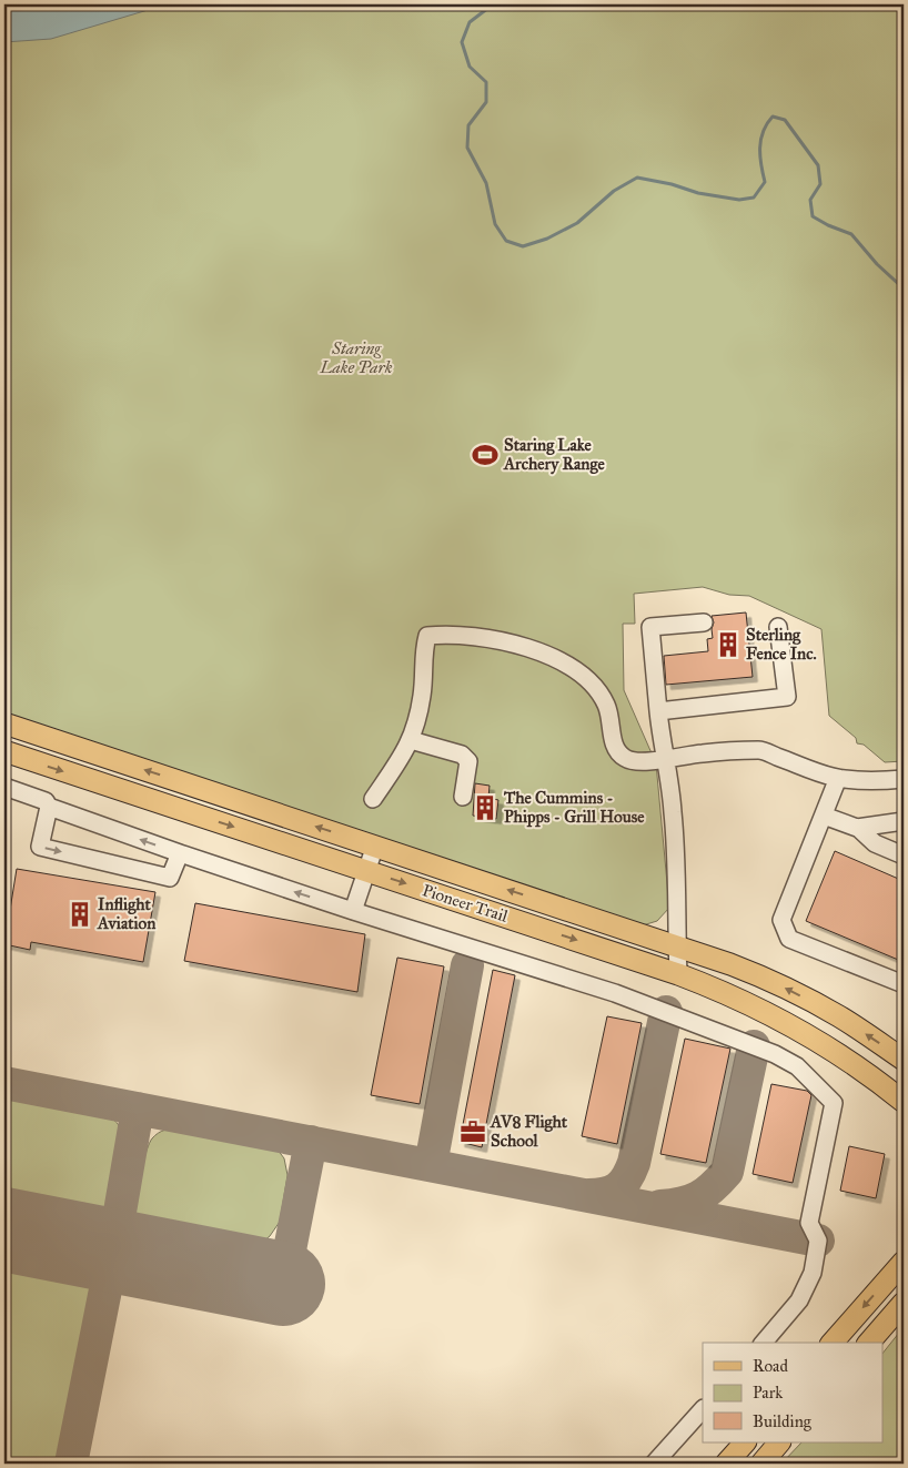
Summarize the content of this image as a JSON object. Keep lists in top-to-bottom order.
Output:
{
  "streets": {
    "main road": ["Pioneer Trail"]
  },
  "parks": ["Staring Lake Park"],
  "places": {
    "sports": ["Staring Lake Archery Range"],
    "building": ["Sterling Fence Inc.", "The Cummins - Phipps - Grill House", "Inflight Aviation"],
    "office": ["AV8 Flight School"]
  },
  "legend": ["Road", "Park", "Building"]
}
